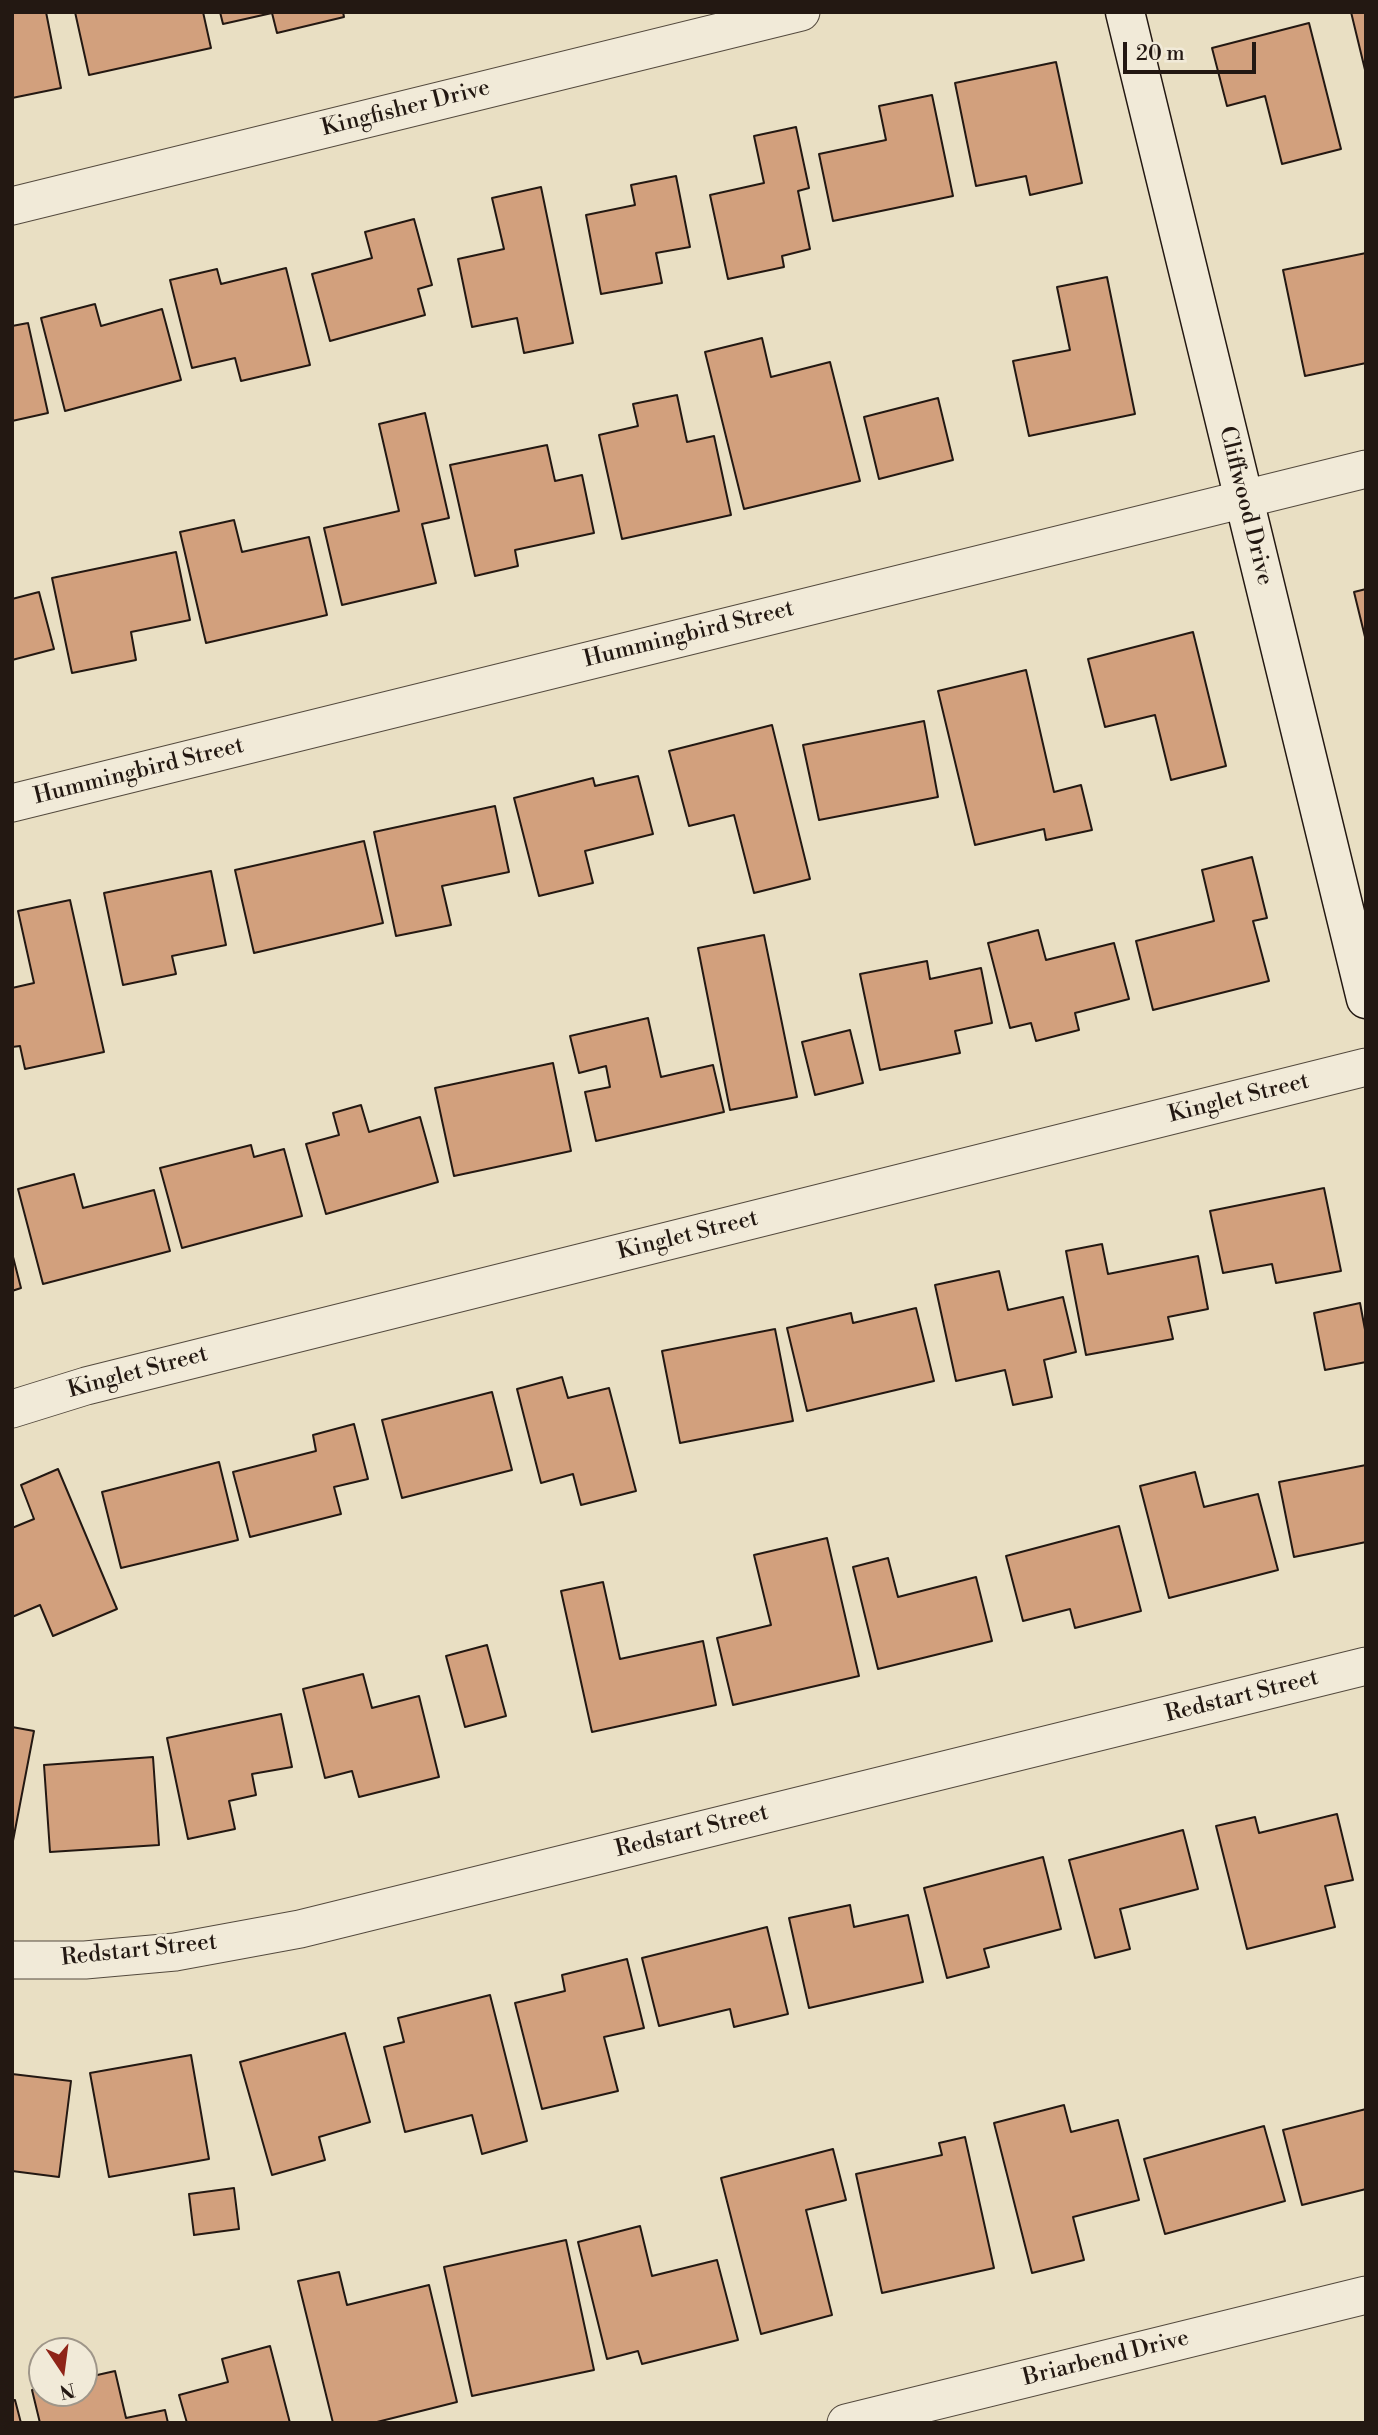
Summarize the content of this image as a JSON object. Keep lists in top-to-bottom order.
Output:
{
  "streets": {
    "street": [
      "Kingfisher Drive",
      "Cliffwood Drive",
      "Hummingbird Street",
      "Kinglet Street",
      "Redstart Street",
      "Briarbend Drive"
    ]
  },
  "crossings": [
    ["Cliffwood Drive", "Hummingbird Street"]
  ],
  "scale_bar": "20 m",
  "north": "bottom"
}
